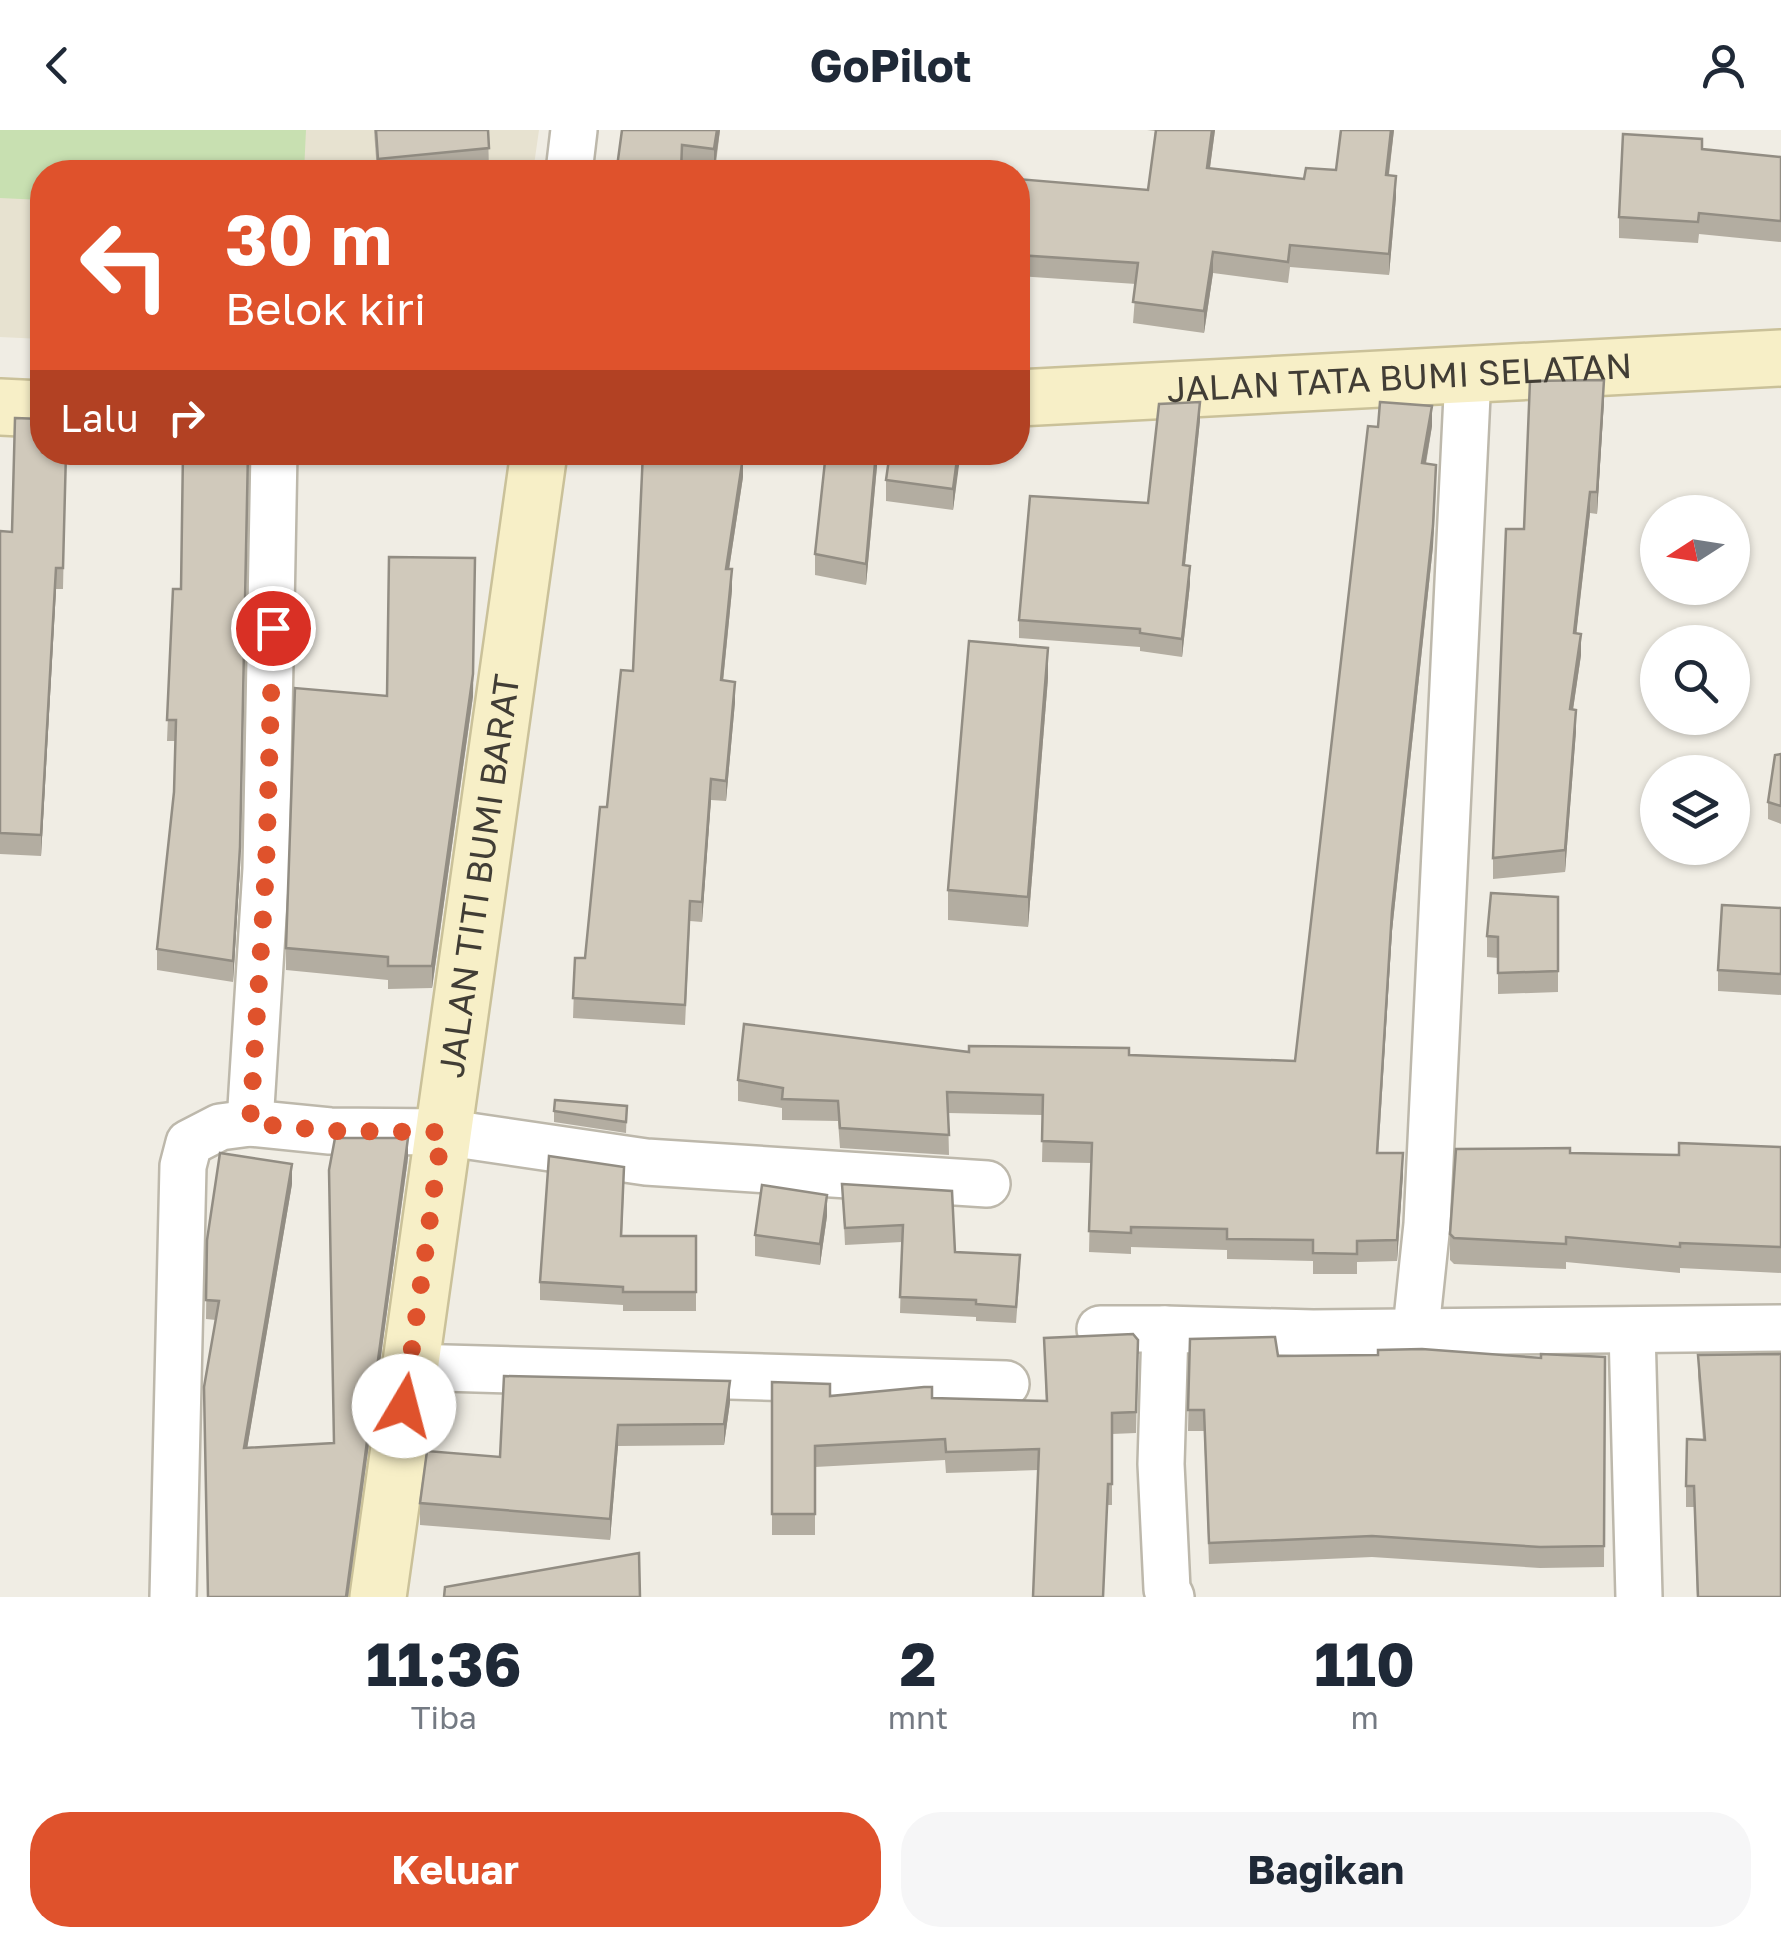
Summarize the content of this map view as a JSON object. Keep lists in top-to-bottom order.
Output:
{
  "streets": {
    "street": ["JALAN TATA BUMI SELATAN", "JALAN TITI BUMI BARAT"]
  },
  "north": "left",
  "page": {
    "header": "GoPilot",
    "turn": ["30 m", "Belok kiri"],
    "then": "Lalu",
    "eta": [
      "11:36",
      "Tiba",
      "2",
      "mnt",
      "110",
      "m"
    ],
    "buttons": ["Keluar", "Bagikan"]
  }
}
